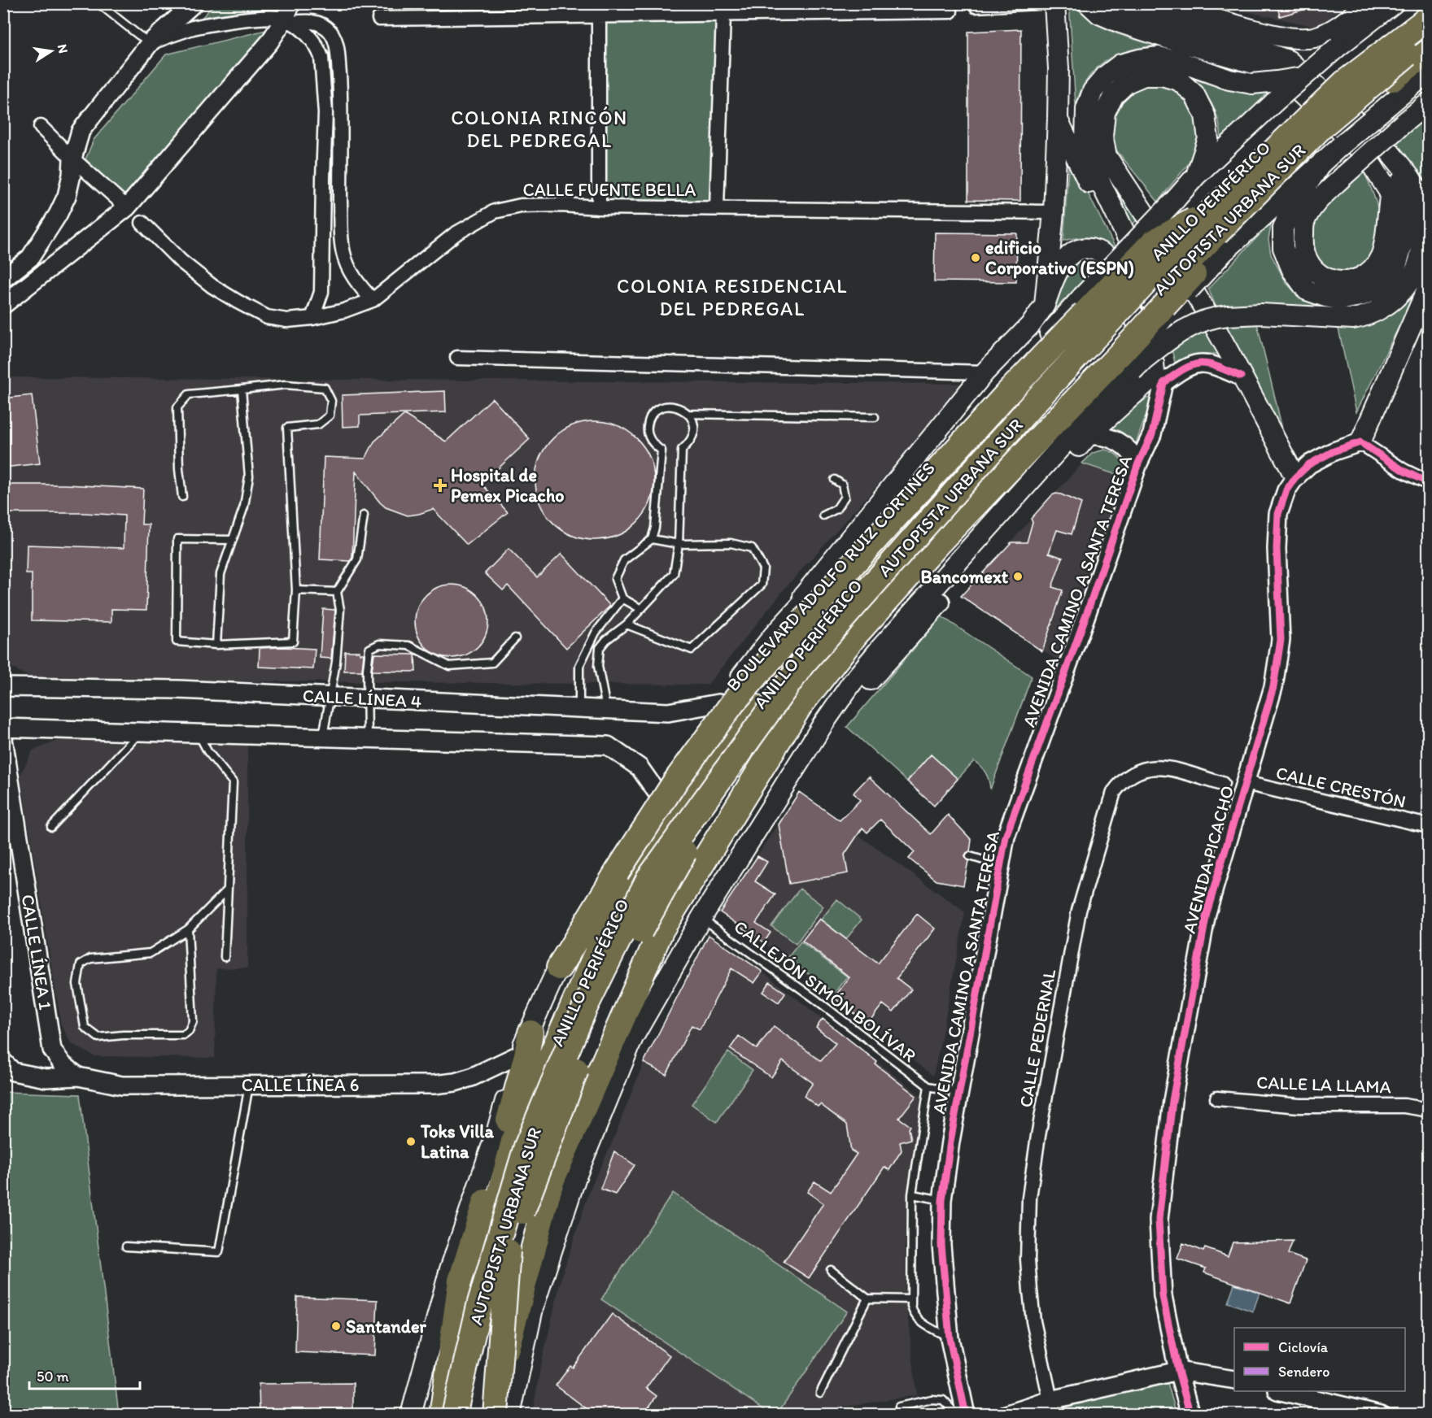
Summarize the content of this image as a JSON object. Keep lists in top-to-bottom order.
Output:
{
  "streets": {
    "highway": ["ANILLO PERIFÉRICO", "AUTOPISTA URBANA SUR"],
    "main road": ["BOULEVARD ADOLFO RUIZ CORTINES"],
    "street": [
      "CALLE FUENTE BELLA",
      "AVENIDA CAMINO A SANTA TERESA",
      "CALLE LÍNEA 4",
      "CALLE CRESTÓN",
      "AVENIDA PICACHO",
      "CALLE LÍNEA 1",
      "CALLE PEDERNAL",
      "CALLE LÍNEA 6",
      "CALLE LA LLAMA"
    ],
    "lane": ["CALLEJÓN SIMÓN BOLÍVAR"]
  },
  "crossings": [
    ["ANILLO PERIFÉRICO", "AUTOPISTA URBANA SUR"],
    ["ANILLO PERIFÉRICO", "BOULEVARD ADOLFO RUIZ CORTINES"],
    ["BOULEVARD ADOLFO RUIZ CORTINES", "CALLE LÍNEA 4"],
    ["BOULEVARD ADOLFO RUIZ CORTINES", "CALLE LÍNEA 6"],
    ["AVENIDA CAMINO A SANTA TERESA", "CALLEJÓN SIMÓN BOLÍVAR"],
    ["CALLE CRESTÓN", "AVENIDA PICACHO"],
    ["CALLE LÍNEA 1", "CALLE LÍNEA 6"]
  ],
  "districts": ["COLONIA RINCÓN DEL PEDREGAL", "COLONIA RESIDENCIAL DEL PEDREGAL"],
  "places": {
    "other": [
      "edificio Corporativo (ESPN)",
      "Bancomext",
      "Toks Villa Latina",
      "Santander"
    ],
    "health": ["Hospital de Pemex Picacho"]
  },
  "legend": ["Ciclovía", "Sendero"],
  "scale_bar": "50 m",
  "north": "right"
}
